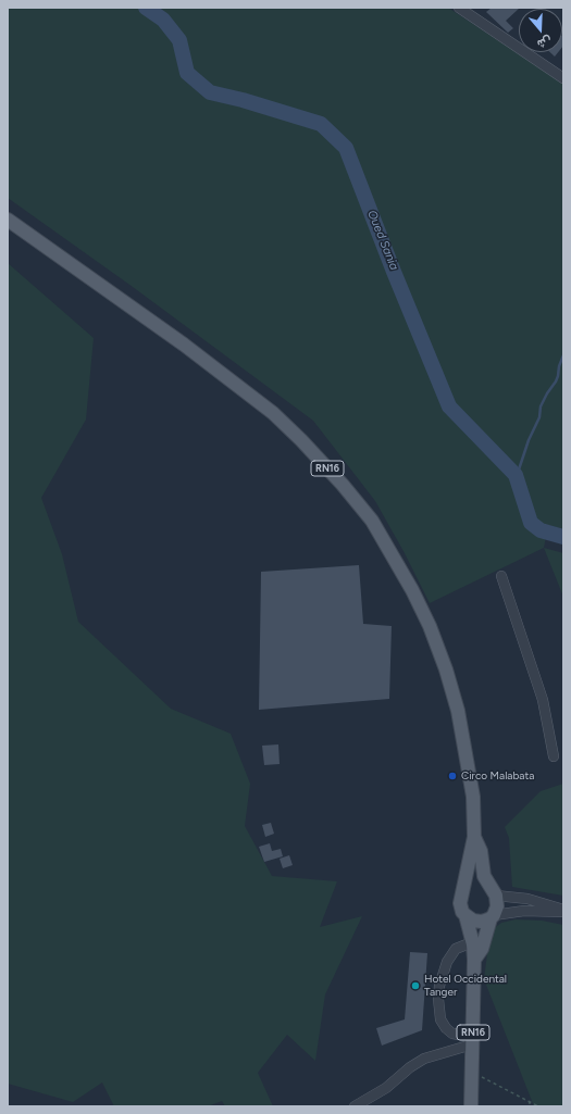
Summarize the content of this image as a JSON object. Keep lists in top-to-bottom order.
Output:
{
  "streets": {
    "main road": ["RN16"]
  },
  "water": ["Oued Sania"],
  "places": ["Circo Malabata", "Hotel Occidental Tanger"],
  "north": "bottom"
}
